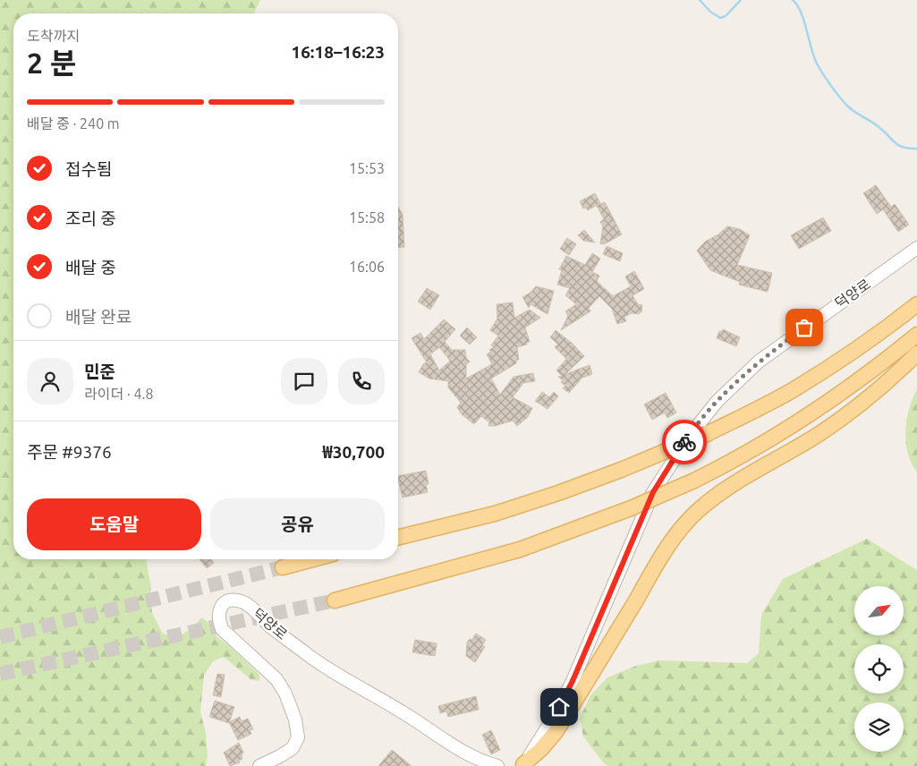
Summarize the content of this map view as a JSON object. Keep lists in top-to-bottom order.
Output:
{
  "streets": {
    "street": ["덕양로"]
  },
  "north": "top right",
  "page": {
    "heading": ["2 분", "도착까지", "16:18–16:23"],
    "panel": [
      "민준",
      "라이더 · 4.8",
      "주문 #9376",
      "₩30,700"
    ],
    "bar": "배달 중 · 240 m",
    "list": [
      ["접수됨", "15:53"],
      ["조리 중", "15:58"],
      ["배달 중", "16:06"],
      "배달 완료"
    ],
    "buttons": ["도움말", "공유"]
  }
}
